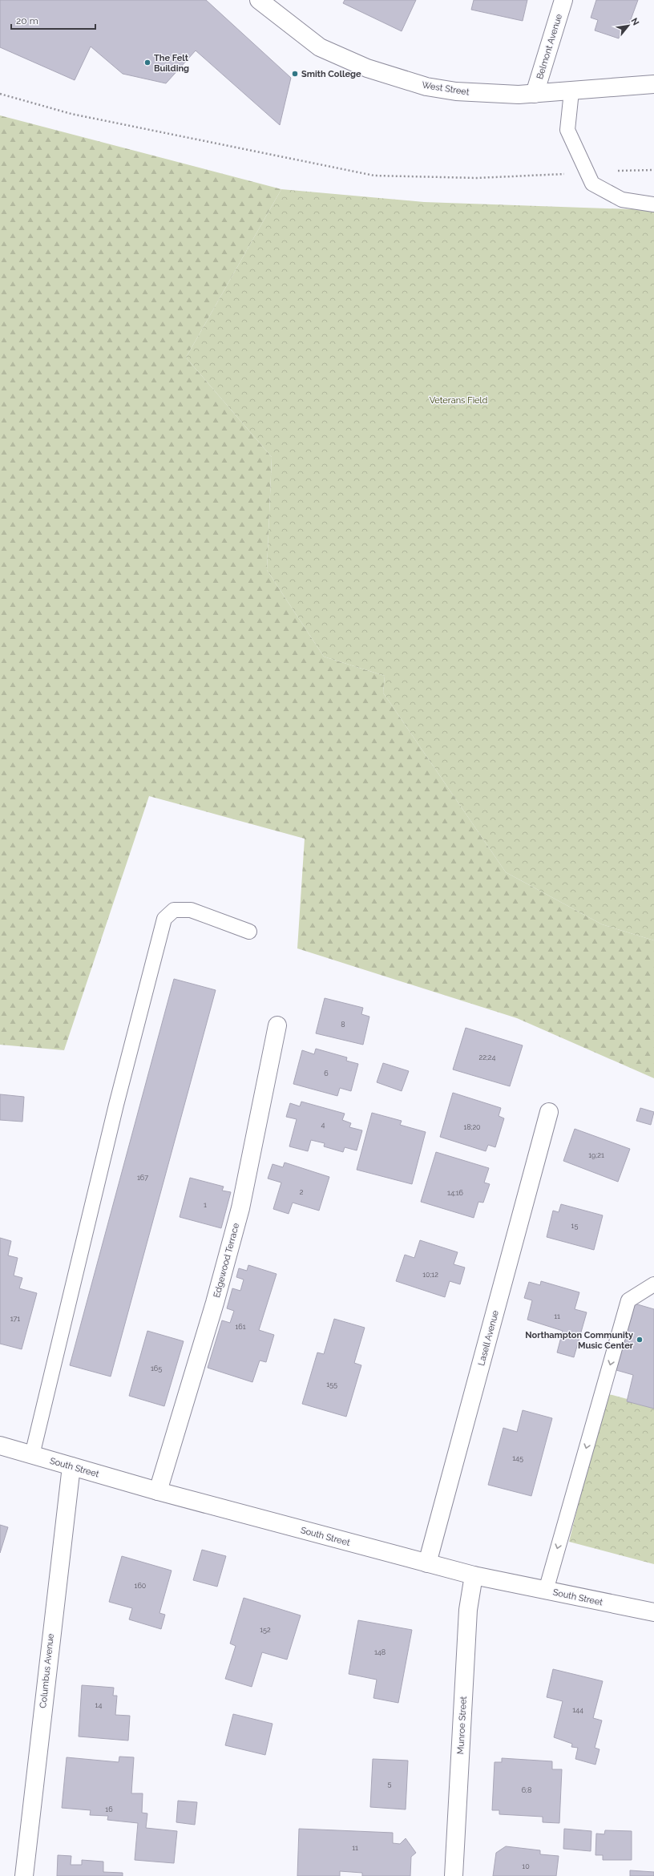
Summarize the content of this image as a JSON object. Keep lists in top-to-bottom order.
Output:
{
  "streets": {
    "street": [
      "Belmont Avenue",
      "West Street",
      "Edgewood Terrace",
      "Lasell Avenue",
      "South Street",
      "Columbus Avenue",
      "Munroe Street"
    ]
  },
  "crossings": [
    ["Belmont Avenue", "West Street"],
    ["Edgewood Terrace", "South Street"],
    ["Lasell Avenue", "South Street"],
    ["South Street", "Columbus Avenue"],
    ["South Street", "Munroe Street"]
  ],
  "parks": ["Veterans Field"],
  "places": ["The Felt Building", "Smith College", "Northampton Community Music Center"],
  "house_numbers": [
    "8",
    "22;24",
    "6",
    "4",
    "18;20",
    "19;21",
    "167",
    "2",
    "14;16",
    "1",
    "15",
    "10;12",
    "11",
    "171",
    "161",
    "165",
    "155",
    "145",
    "160",
    "152",
    "148",
    "14",
    "144",
    "5",
    "6;8",
    "16",
    "11",
    "10"
  ],
  "scale_bar": "20 m",
  "north": "top right"
}
